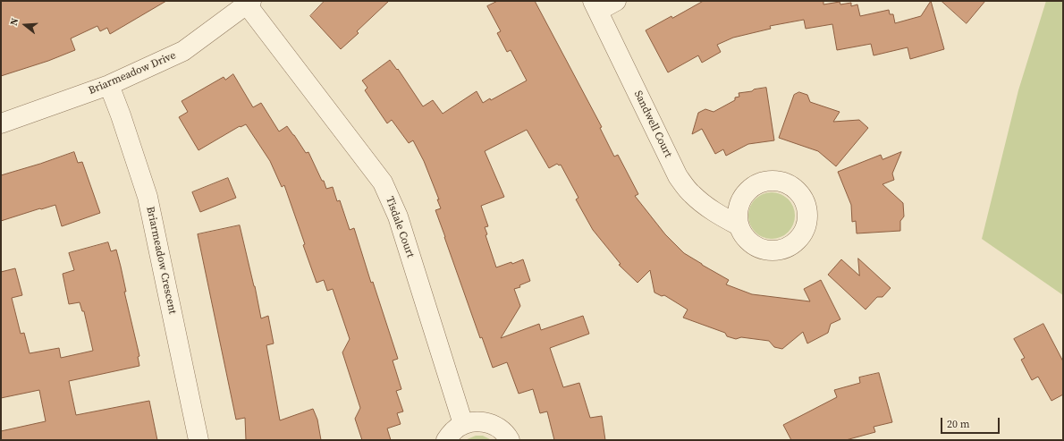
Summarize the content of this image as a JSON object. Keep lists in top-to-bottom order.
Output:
{
  "streets": {
    "street": [
      "Briarmeadow Drive",
      "Sandwell Court",
      "Tisdale Court",
      "Briarmeadow Crescent"
    ]
  },
  "crossings": [
    ["Briarmeadow Drive", "Tisdale Court"],
    ["Briarmeadow Drive", "Briarmeadow Crescent"]
  ],
  "scale_bar": "20 m",
  "north": "left"
}
